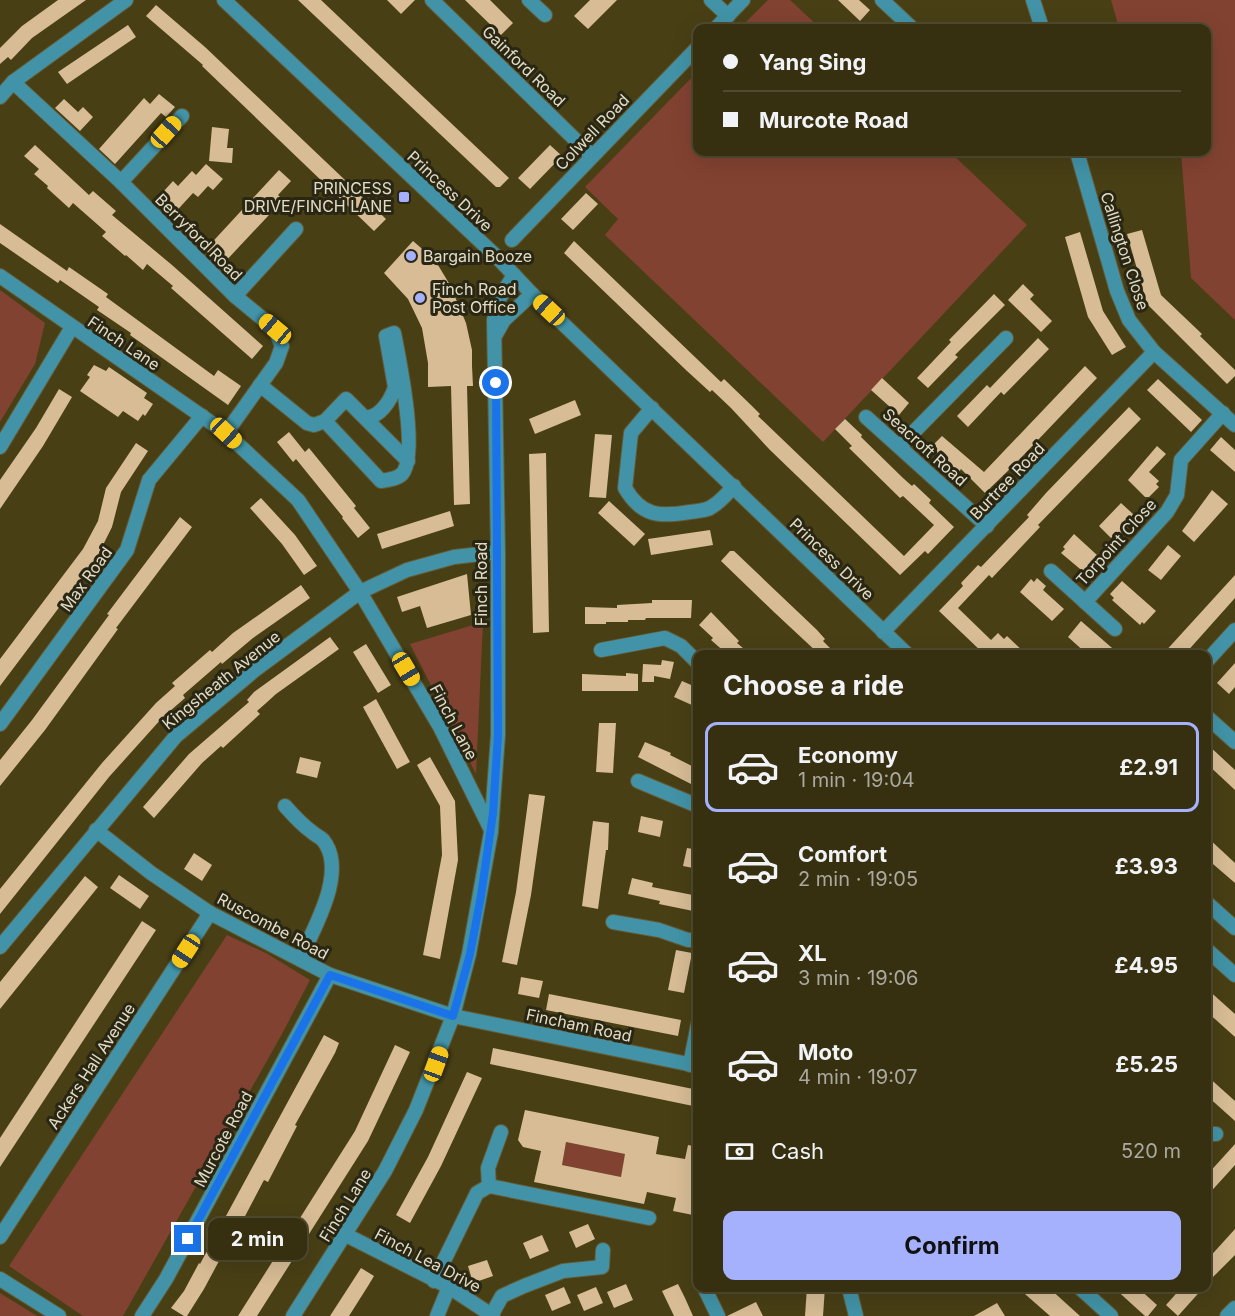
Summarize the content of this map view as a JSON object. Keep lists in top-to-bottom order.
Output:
{
  "streets": {
    "street": [
      "Gainford Road",
      "Colwell Road",
      "Princess Drive",
      "Berryford Road",
      "Callington Close",
      "Finch Lane",
      "Seacroft Road",
      "Burtree Road",
      "Torpoint Close",
      "Max Road",
      "Finch Road",
      "Kingsheath Avenue",
      "Ruscombe Road",
      "Fincham Road",
      "Ackers Hall Avenue",
      "Murcote Road",
      "Finch Lea Drive"
    ]
  },
  "crossings": [
    ["Gainford Road", "Colwell Road"],
    ["Princess Drive", "Burtree Road"],
    ["Princess Drive", "Finch Road"],
    ["Berryford Road", "Finch Lane"],
    ["Callington Close", "Burtree Road"],
    ["Callington Close", "Torpoint Close"],
    ["Finch Lane", "Max Road"],
    ["Finch Lane", "Finch Road"],
    ["Finch Lane", "Kingsheath Avenue"],
    ["Finch Lane", "Ruscombe Road"],
    ["Finch Lane", "Fincham Road"],
    ["Finch Lane", "Finch Lea Drive"],
    ["Seacroft Road", "Burtree Road"],
    ["Finch Road", "Kingsheath Avenue"],
    ["Kingsheath Avenue", "Ruscombe Road"],
    ["Ruscombe Road", "Fincham Road"],
    ["Ruscombe Road", "Ackers Hall Avenue"],
    ["Ruscombe Road", "Murcote Road"]
  ],
  "places": {
    "transit": ["PRINCESS DRIVE/FINCH LANE"],
    "other": ["Bargain Booze", "Finch Road Post Office"]
  },
  "page": {
    "banner": ["Yang Sing", "Murcote Road"],
    "heading": "Choose a ride",
    "list": [
      {
        "name": "Economy",
        "note": "1 min · 19:04",
        "value": "£2.91"
      },
      {
        "name": "Comfort",
        "note": "2 min · 19:05",
        "value": "£3.93"
      },
      {
        "name": "XL",
        "note": "3 min · 19:06",
        "value": "£4.95"
      },
      {
        "name": "Moto",
        "note": "4 min · 19:07",
        "value": "£5.25"
      }
    ],
    "pay": ["Cash", "520 m"],
    "buttons": "Confirm",
    "bubble": "2 min"
  }
}
